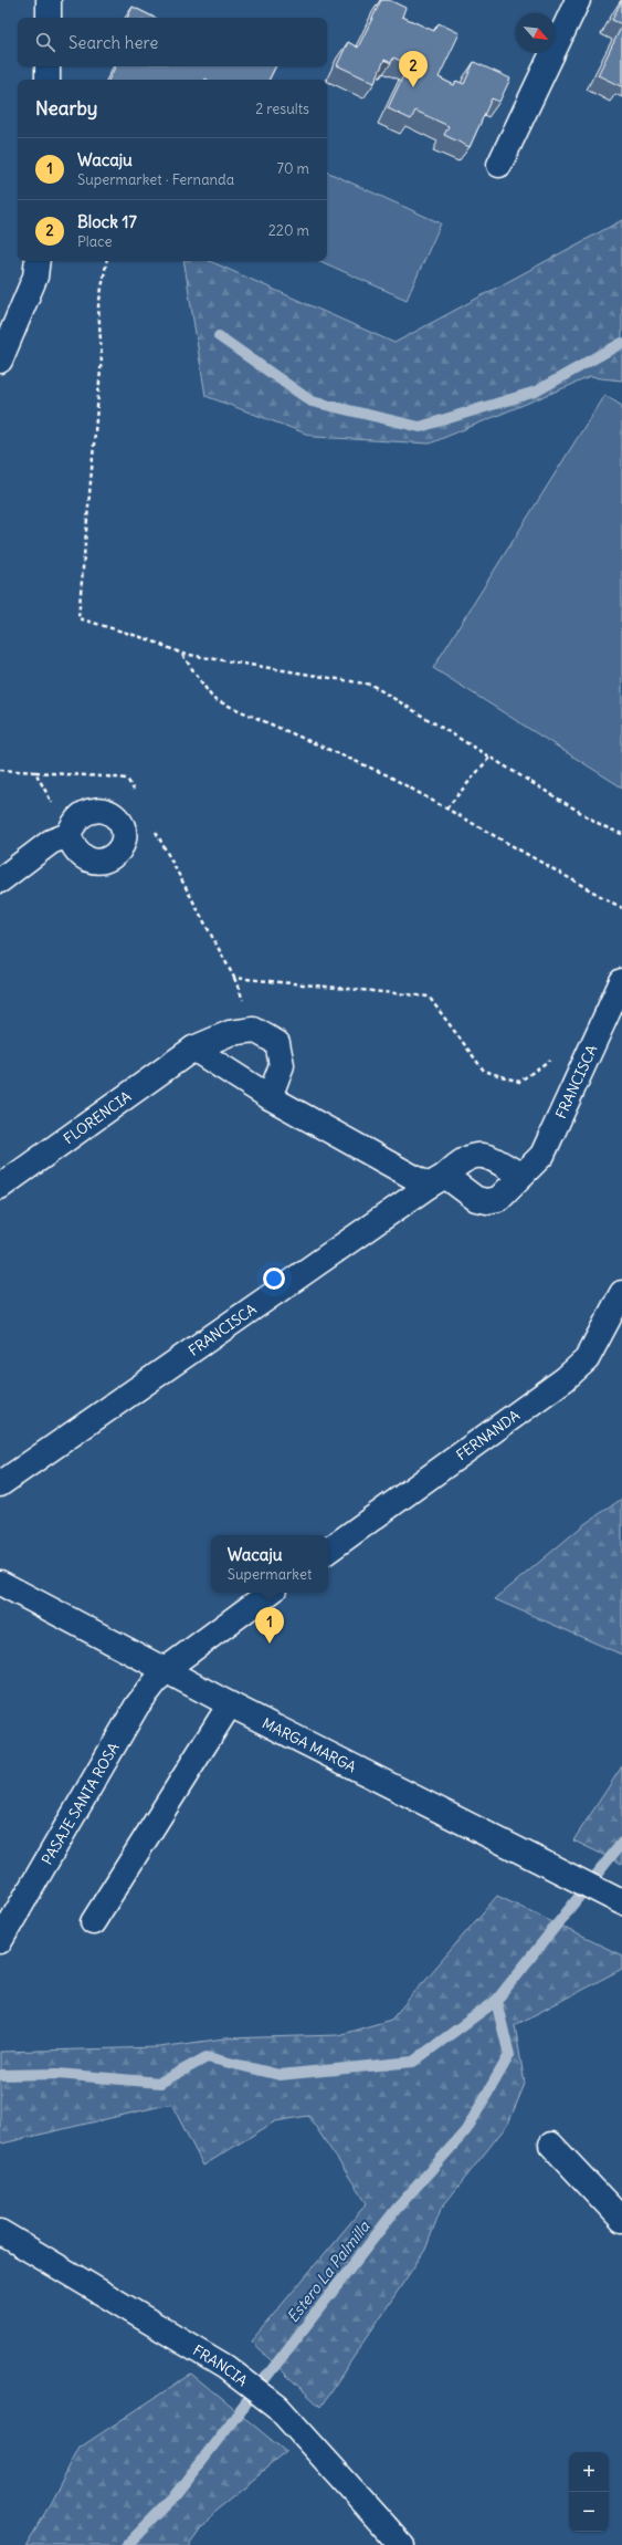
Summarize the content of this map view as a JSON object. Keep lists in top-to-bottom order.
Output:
{
  "streets": {
    "street": [
      "FRANCISCA",
      "FLORENCIA",
      "FERNANDA",
      "MARGA MARGA",
      "PASAJE SANTA ROSA",
      "FRANCIA"
    ]
  },
  "crossings": [
    ["MARGA MARGA", "PASAJE SANTA ROSA"]
  ],
  "water": ["Estero La Palmilla"],
  "north": "bottom right",
  "page": {
    "search": "Search here",
    "pins": ["2", "1"],
    "heading": ["Nearby", "2 results"],
    "list": [
      {
        "mark": "1",
        "name": "Wacaju",
        "note": "Supermarket · Fernanda",
        "value": "70 m"
      },
      {
        "mark": "2",
        "name": "Block 17",
        "note": "Place",
        "value": "220 m"
      }
    ],
    "popup": ["Wacaju", "Supermarket"],
    "map_buttons": ["+", "−"]
  }
}
